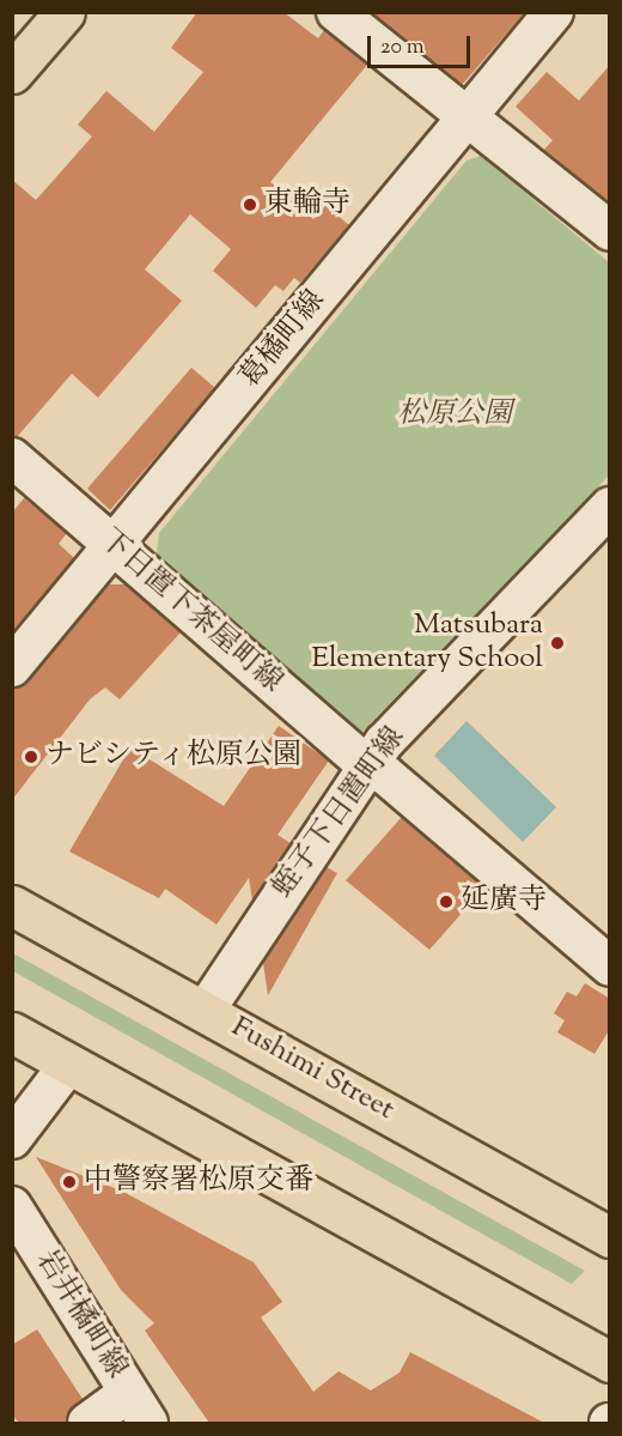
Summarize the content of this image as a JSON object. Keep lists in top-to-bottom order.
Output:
{
  "streets": {
    "main road": ["Fushimi Street"],
    "street": [
      "葛橘町線",
      "下日置下茶屋町線",
      "蛭子下日置町線",
      "岩井橘町線"
    ]
  },
  "crossings": [
    ["葛橘町線", "下日置下茶屋町線"],
    ["下日置下茶屋町線", "蛭子下日置町線"],
    ["蛭子下日置町線", "Fushimi Street"]
  ],
  "parks": ["松原公園"],
  "places": [
    "東輪寺",
    "Matsubara Elementary School",
    "ナビシティ松原公園",
    "延廣寺",
    "中警察署松原交番"
  ],
  "scale_bar": "20 m"
}
